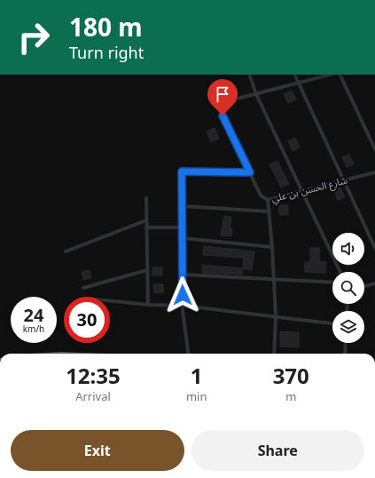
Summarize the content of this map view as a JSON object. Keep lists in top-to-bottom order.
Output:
{
  "streets": {
    "street": ["شارع الحسن بن علي"]
  },
  "page": {
    "turn": ["180 m", "Turn right"],
    "speed": "24 km/h",
    "limit": "30",
    "eta": [
      "12:35",
      "Arrival",
      "1",
      "min",
      "370",
      "m"
    ],
    "buttons": ["Exit", "Share"]
  }
}
